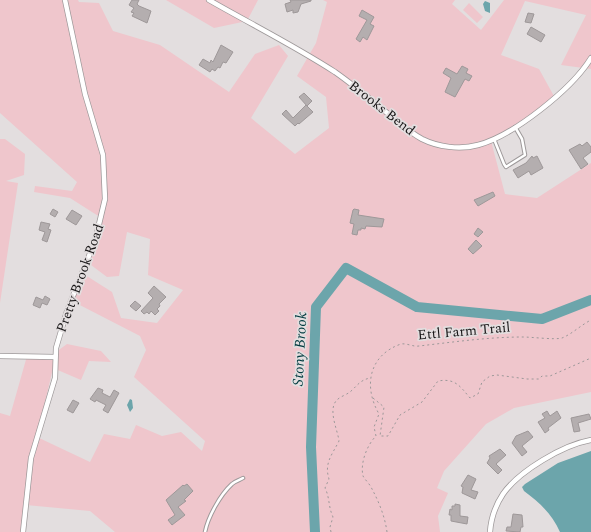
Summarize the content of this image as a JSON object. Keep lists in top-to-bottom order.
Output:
{
  "streets": {
    "street": ["Brooks Bend", "Pretty Brook Road"],
    "path": ["Ettl Farm Trail"]
  },
  "water": ["Stony Brook"]
}
